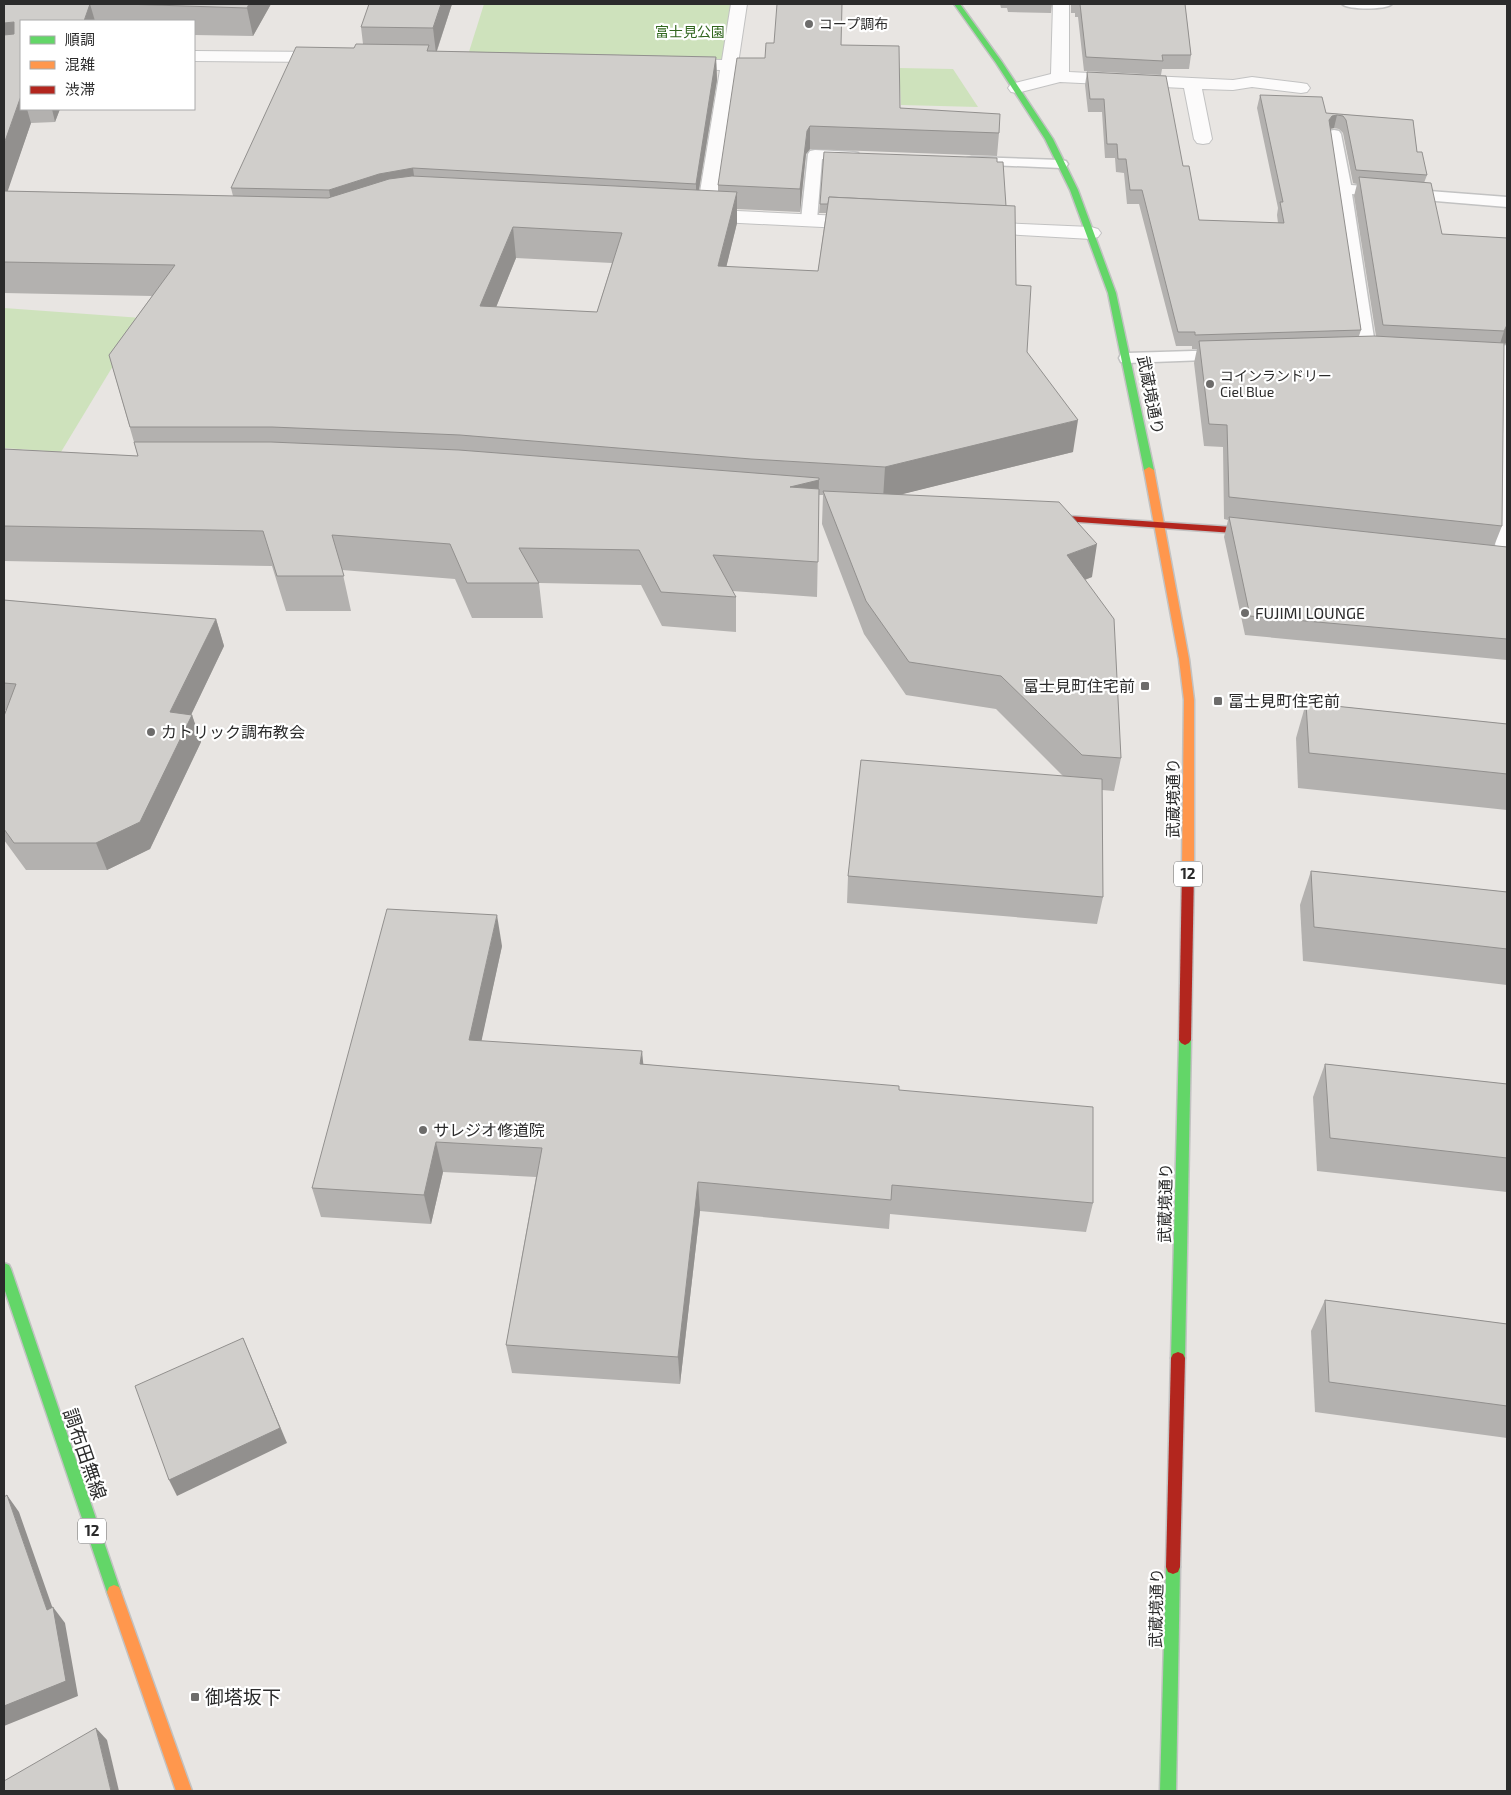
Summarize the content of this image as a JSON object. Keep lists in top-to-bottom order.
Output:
{
  "streets": {
    "main road": ["武蔵境通り", "12", "調布田無線"]
  },
  "parks": ["富士見公園"],
  "places": {
    "other": [
      "コープ調布",
      "コインランドリー Ciel Blue",
      "FUJIMI LOUNGE",
      "カトリック調布教会",
      "サレジオ修道院"
    ],
    "transit": ["富士見町住宅前", "冨士見町住宅前", "御塔坂下"]
  },
  "legend": ["順調", "混雑", "渋滞"]
}
